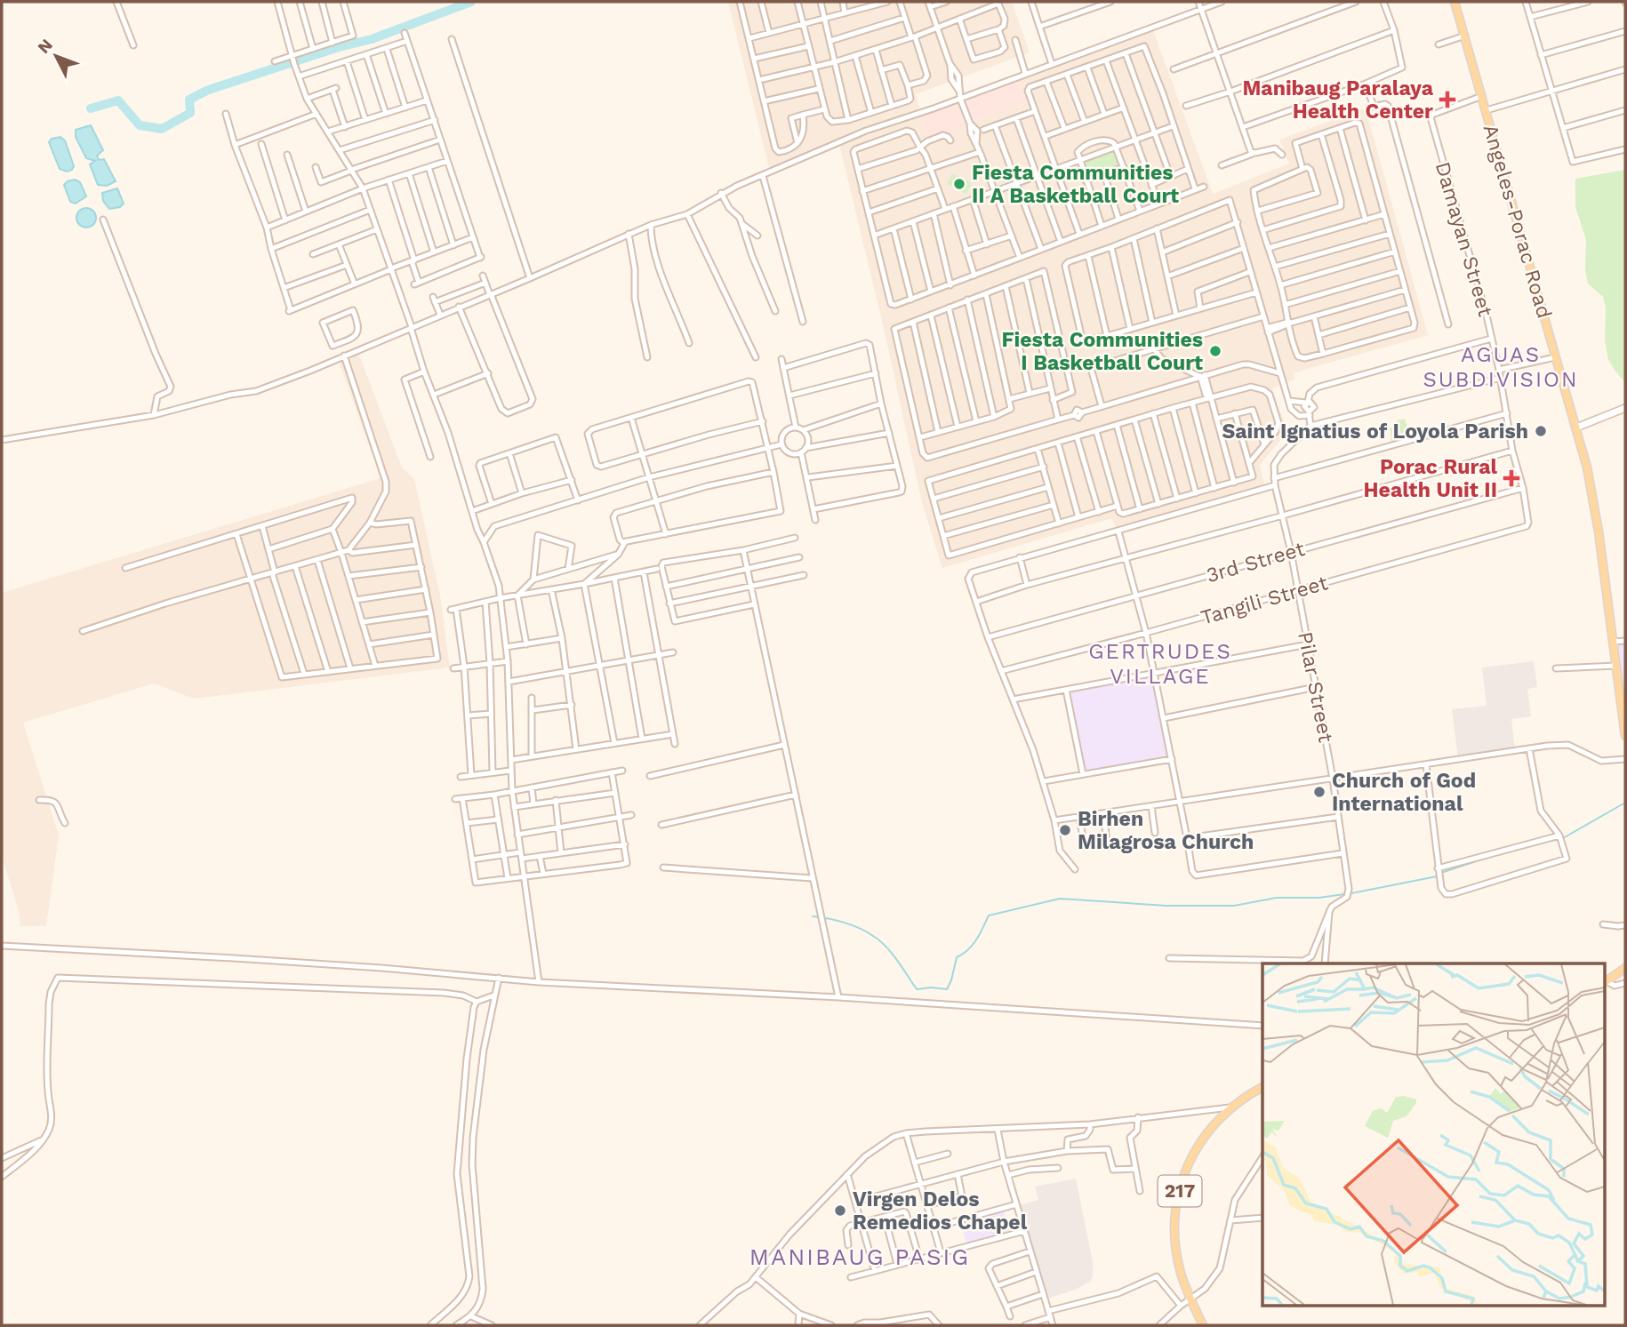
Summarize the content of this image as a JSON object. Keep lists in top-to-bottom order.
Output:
{
  "streets": {
    "main road": ["Angeles-Porac Road", "217"],
    "street": [
      "Damayan Street",
      "3rd Street",
      "Tangili Street",
      "Pilar Street"
    ]
  },
  "crossings": [
    ["Angeles-Porac Road", "Damayan Street"],
    ["Damayan Street", "3rd Street"],
    ["Damayan Street", "Tangili Street"],
    ["3rd Street", "Pilar Street"],
    ["Tangili Street", "Pilar Street"]
  ],
  "districts": ["AGUAS SUBDIVISION", "GERTRUDES VILLAGE", "MANIBAUG PASIG"],
  "places": {
    "health": ["Manibaug Paralaya Health Center", "Porac Rural Health Unit II"],
    "other": [
      "Fiesta Communities II A Basketball Court",
      "Fiesta Communities I Basketball Court",
      "Saint Ignatius of Loyola Parish",
      "Church of God International",
      "Birhen Milagrosa Church",
      "Virgen Delos Remedios Chapel"
    ]
  },
  "north": "top left"
}
